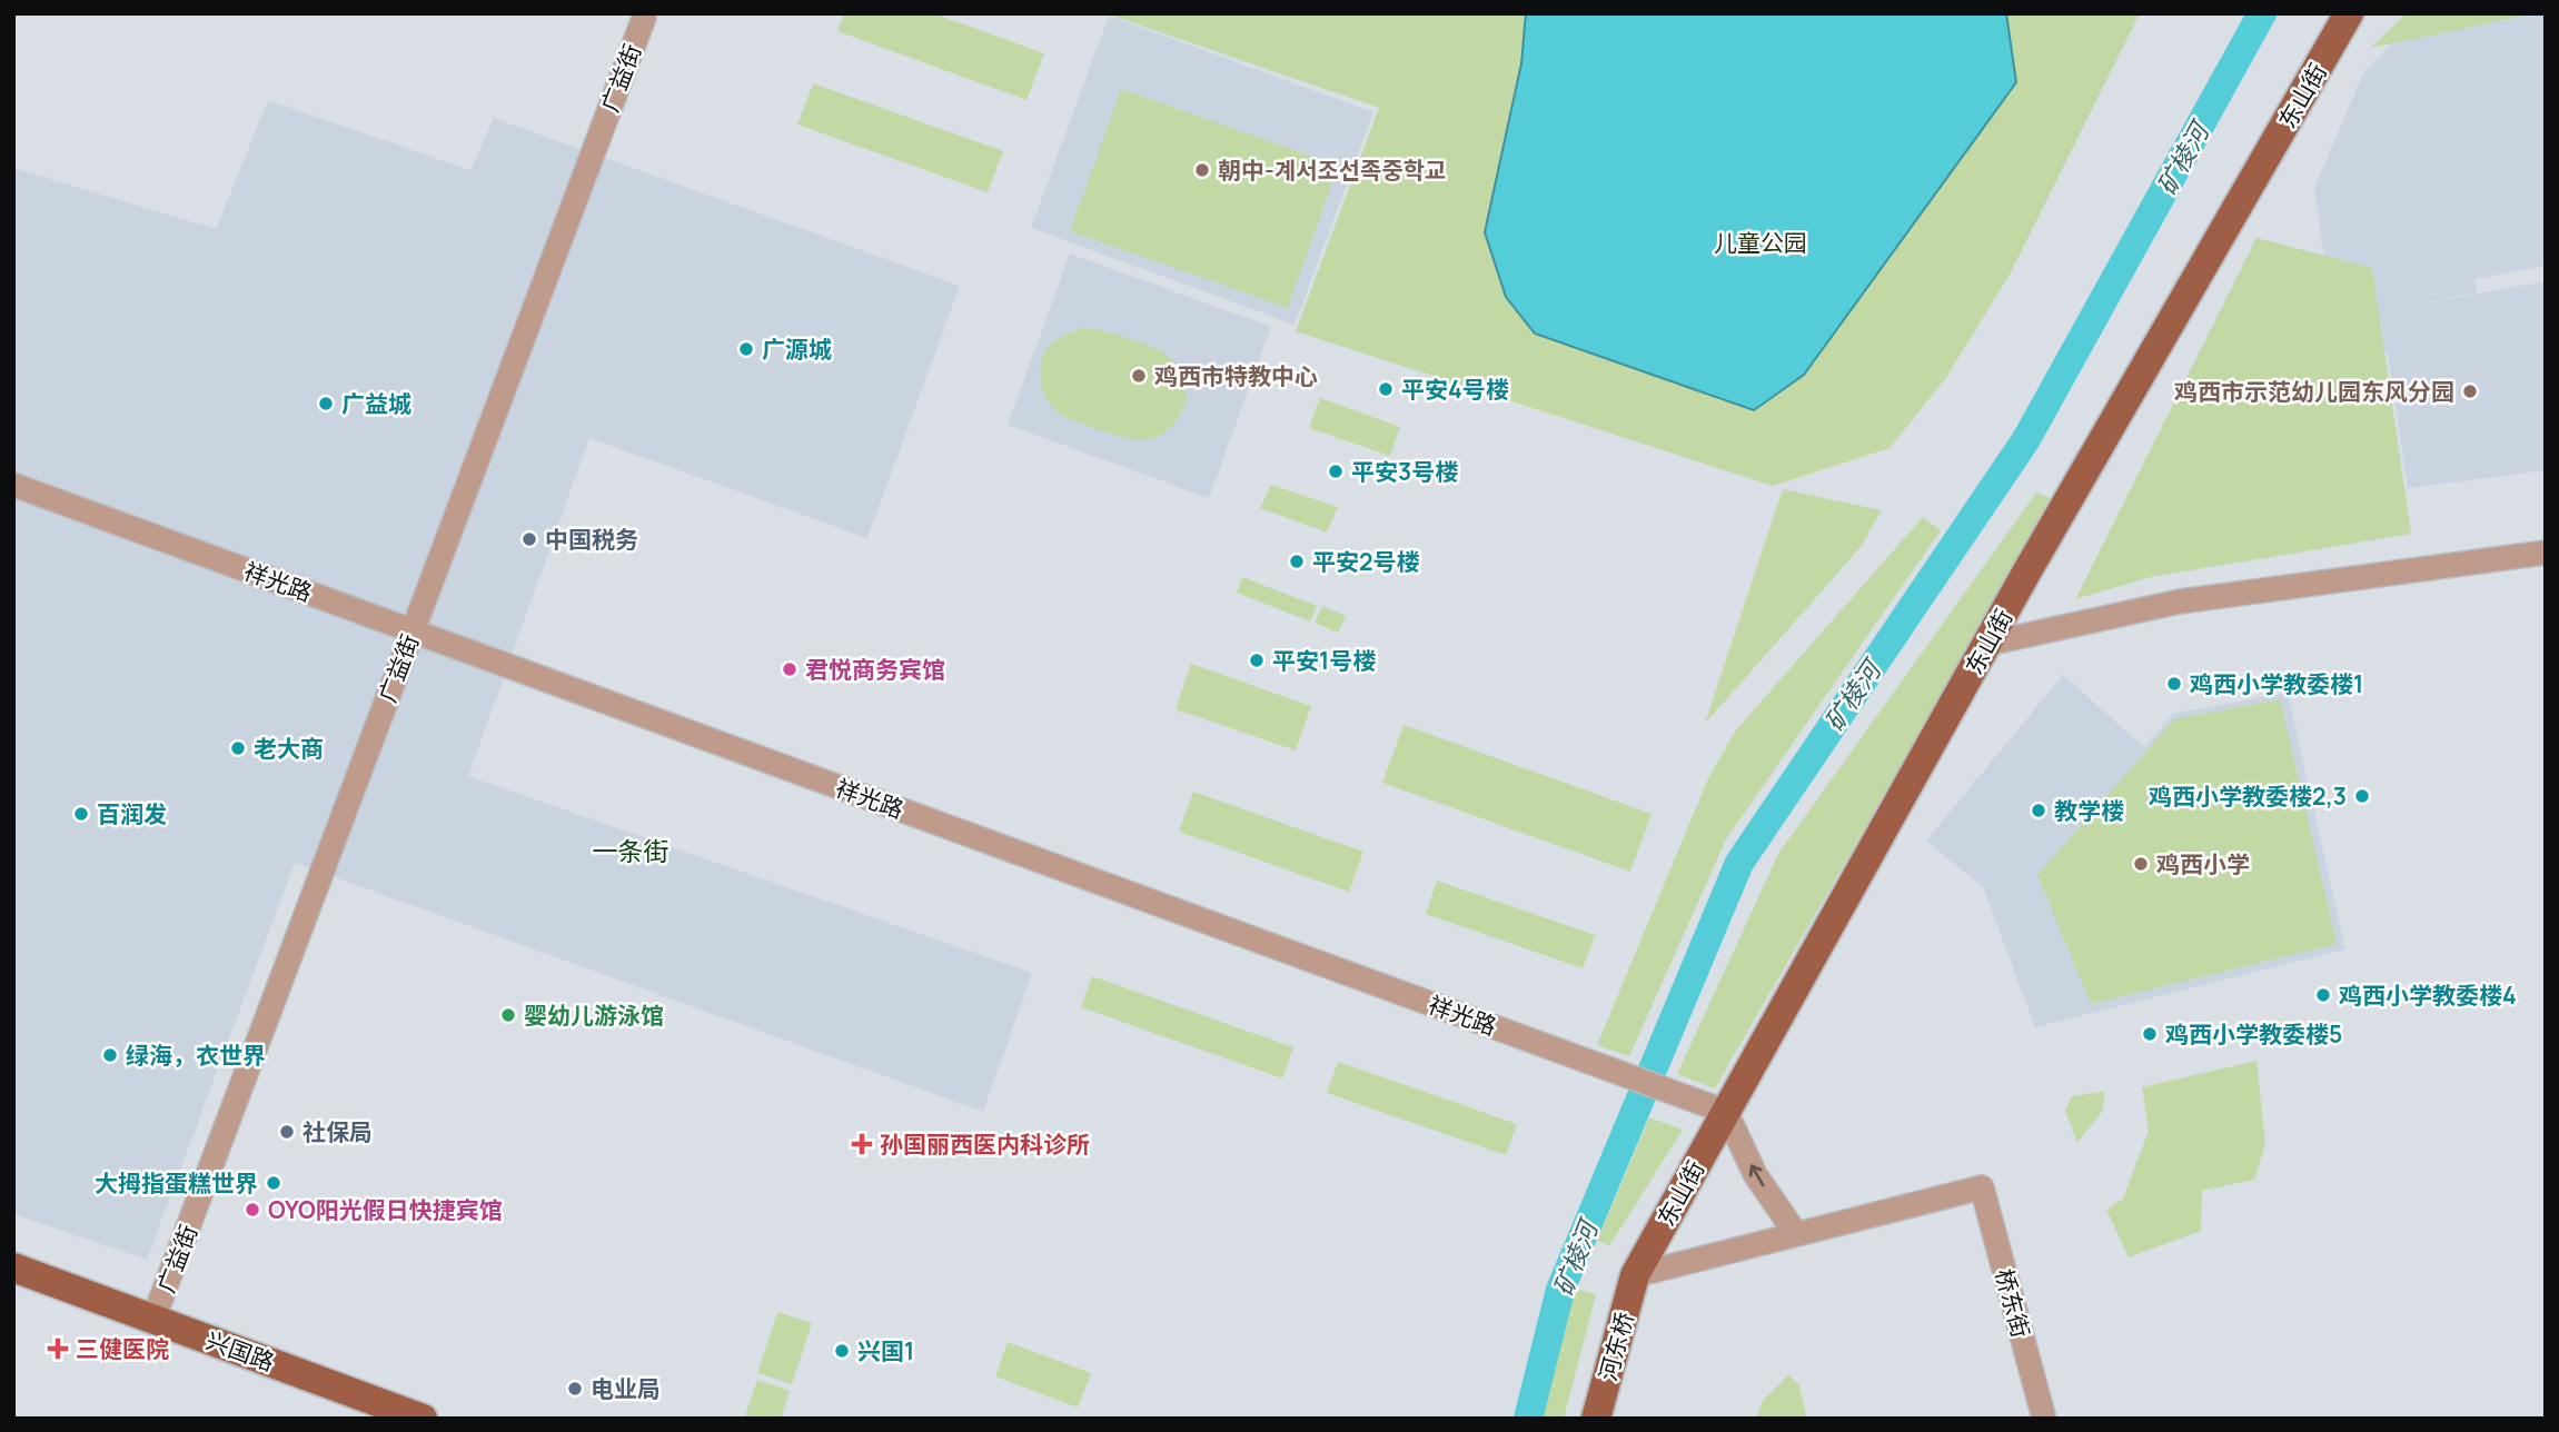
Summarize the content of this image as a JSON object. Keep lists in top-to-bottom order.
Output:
{
  "streets": {
    "main road": ["东山街", "河东桥", "兴国路"],
    "street": ["广益街", "祥光路", "桥东街"]
  },
  "crossings": [
    ["广益街", "祥光路"],
    ["广益街", "兴国路"],
    ["东山街", "祥光路"],
    ["东山街", "河东桥"]
  ],
  "districts": ["一条街"],
  "water": ["矿棱河"],
  "parks": ["儿童公园"],
  "places": {
    "other": [
      "朝中-계서조선족중학교",
      "广源城",
      "鸡西市特教中心",
      "平安4号楼",
      "鸡西市示范幼儿园东风分园",
      "广益城",
      "平安3号楼",
      "中国税务",
      "平安2号楼",
      "平安1号楼",
      "君悦商务宾馆",
      "鸡西小学教委楼1",
      "老大商",
      "鸡西小学教委楼2,3",
      "教学楼",
      "百润发",
      "鸡西小学",
      "鸡西小学教委楼4",
      "婴幼儿游泳馆",
      "鸡西小学教委楼5",
      "绿海，衣世界",
      "社保局",
      "大拇指蛋糕世界",
      "OYO阳光假日快捷宾馆",
      "兴国1",
      "电业局"
    ],
    "health": ["孙国丽西医内科诊所", "三健医院"]
  }
}
